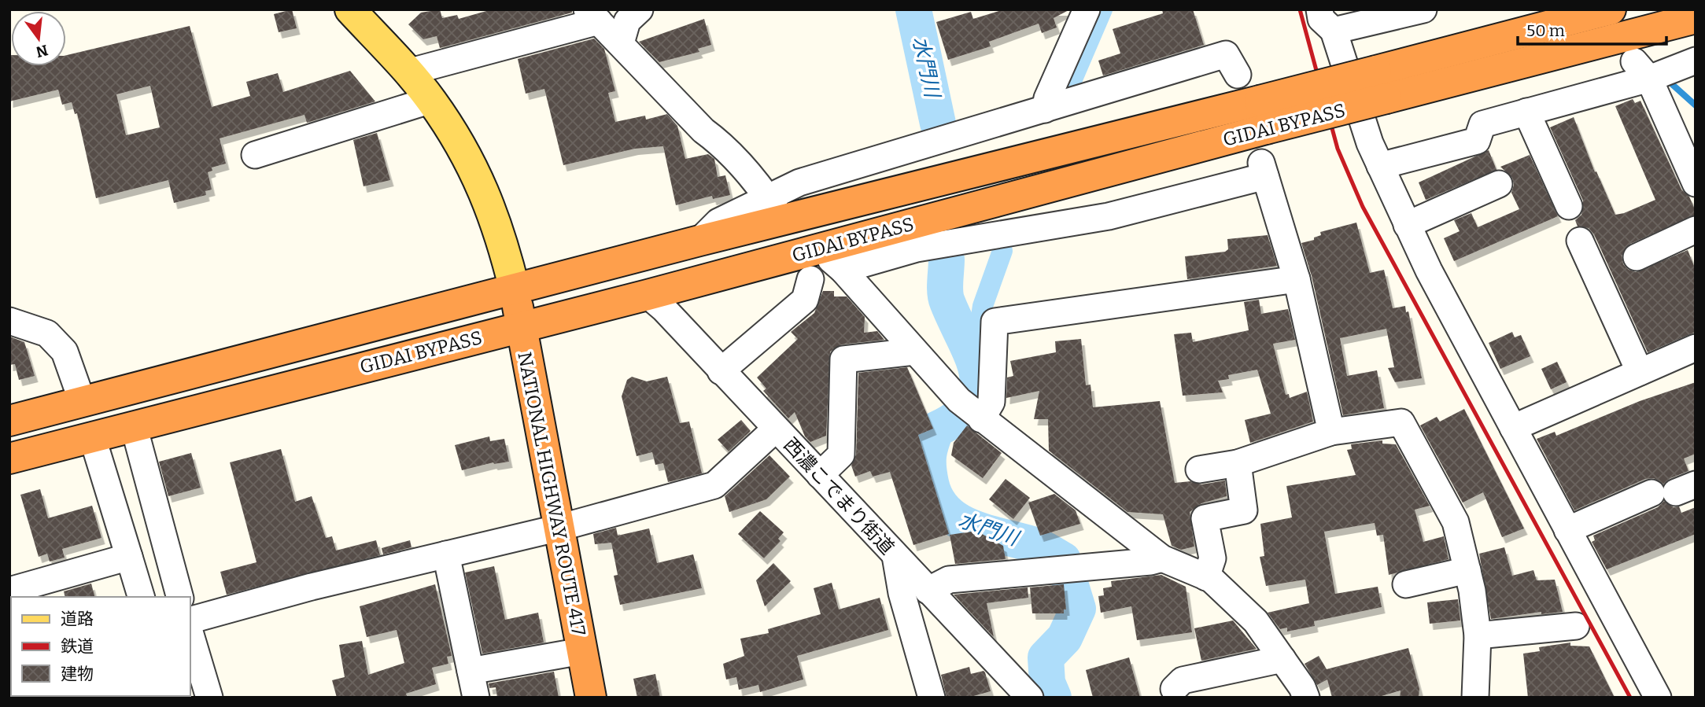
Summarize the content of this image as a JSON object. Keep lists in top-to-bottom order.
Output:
{
  "streets": {
    "highway": ["GIDAI BYPASS", "NATIONAL HIGHWAY ROUTE 417"],
    "street": ["西濃こでまり街道"]
  },
  "crossings": [
    ["GIDAI BYPASS", "NATIONAL HIGHWAY ROUTE 417"],
    ["GIDAI BYPASS", "西濃こでまり街道"]
  ],
  "water": ["水門川"],
  "legend": ["道路", "鉄道", "建物"],
  "scale_bar": "50 m",
  "north": "bottom"
}
